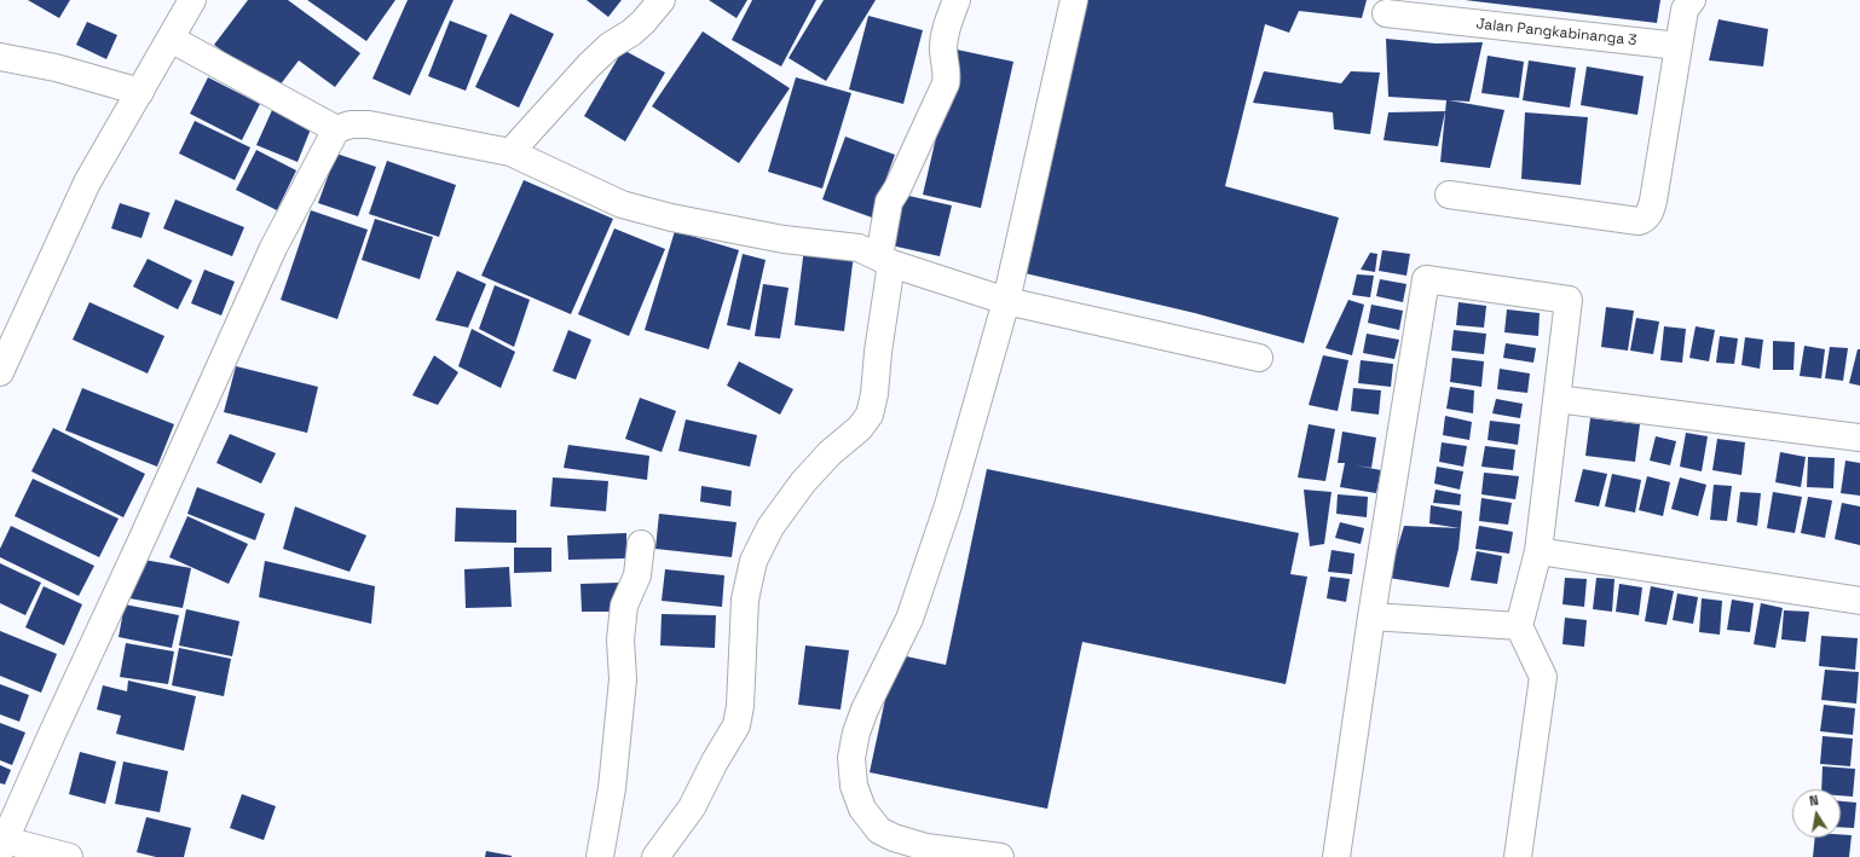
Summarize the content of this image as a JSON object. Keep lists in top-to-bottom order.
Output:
{
  "streets": {
    "main road": ["Jalan Pangkabinanga 3"]
  },
  "north": "top"
}
